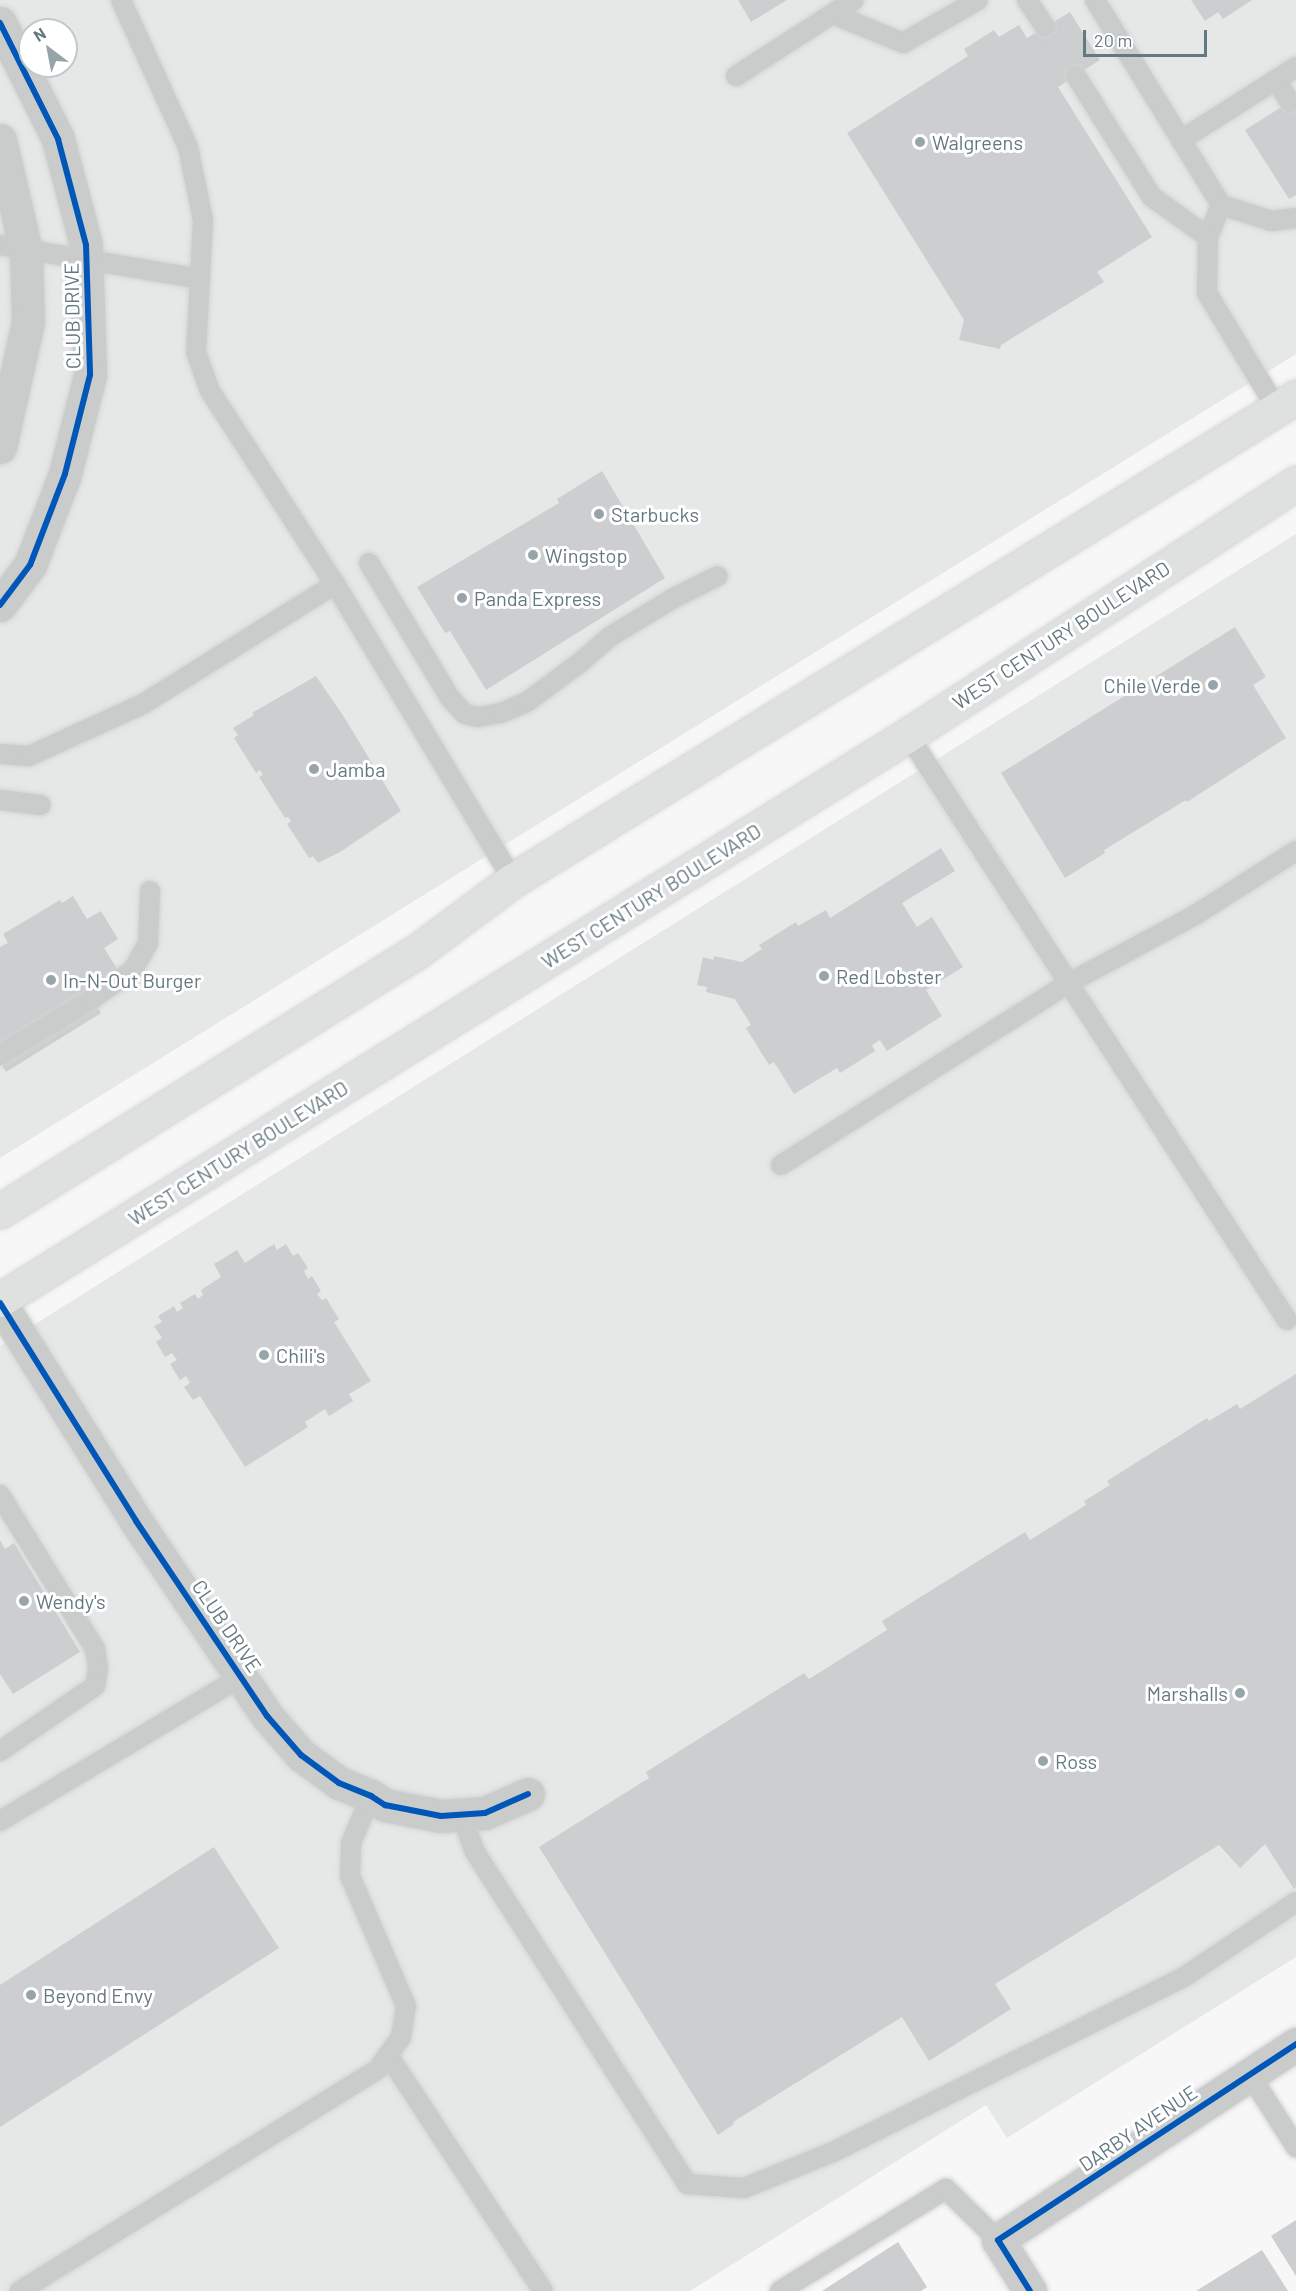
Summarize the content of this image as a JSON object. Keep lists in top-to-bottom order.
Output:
{
  "streets": {
    "main road": ["WEST CENTURY BOULEVARD"],
    "street": ["CLUB DRIVE", "DARBY AVENUE"]
  },
  "crossings": [
    ["CLUB DRIVE", "WEST CENTURY BOULEVARD"]
  ],
  "places": [
    "Walgreens",
    "Starbucks",
    "Wingstop",
    "Panda Express",
    "Chile Verde",
    "Jamba",
    "Red Lobster",
    "In-N-Out Burger",
    "Chili's",
    "Wendy's",
    "Marshalls",
    "Ross",
    "Beyond Envy"
  ],
  "scale_bar": "20 m",
  "north": "top left"
}
